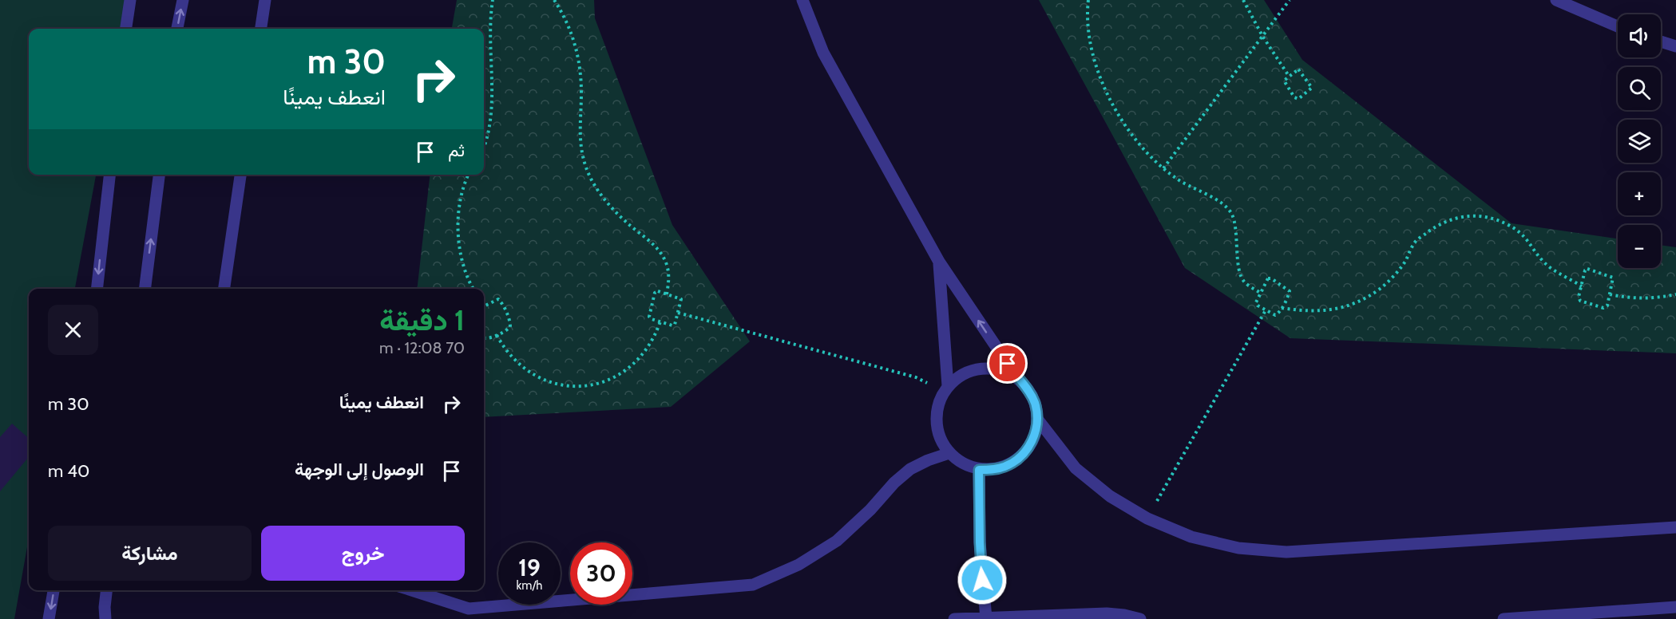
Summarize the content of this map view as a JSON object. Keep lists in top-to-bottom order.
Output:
{
  "page": {
    "map_buttons": ["+", "−"],
    "turn": ["30 m", "انعطف يمينًا"],
    "then": "ثم",
    "heading": ["1 دقيقة", "70 m · 12:08"],
    "list": [
      {
        "name": "انعطف يمينًا",
        "value": "30 m"
      },
      {
        "name": "الوصول إلى الوجهة",
        "value": "40 m"
      }
    ],
    "buttons": ["خروج", "مشاركة"],
    "speed": "19 km/h",
    "limit": "30"
  }
}
